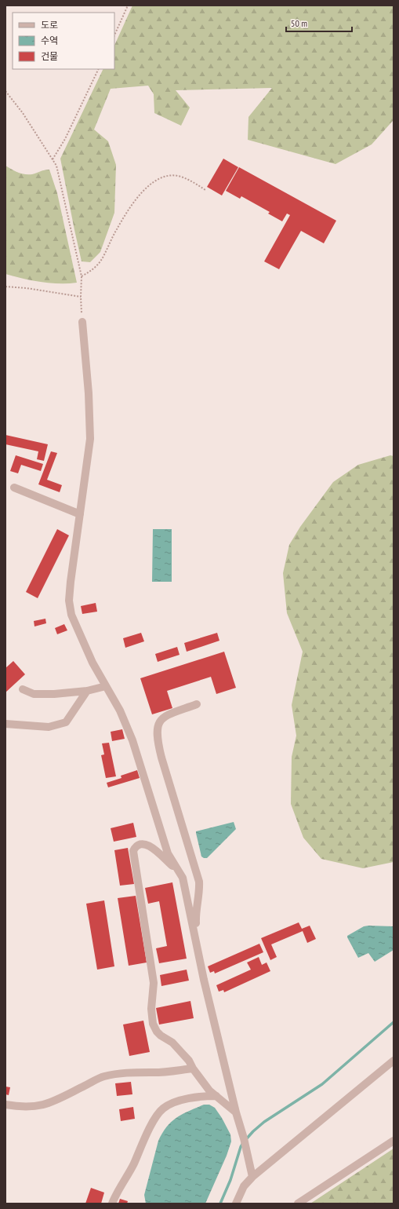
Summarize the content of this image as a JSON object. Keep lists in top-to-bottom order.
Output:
{
  "legend": ["도로", "수역", "건물"],
  "scale_bar": "50 m"
}
